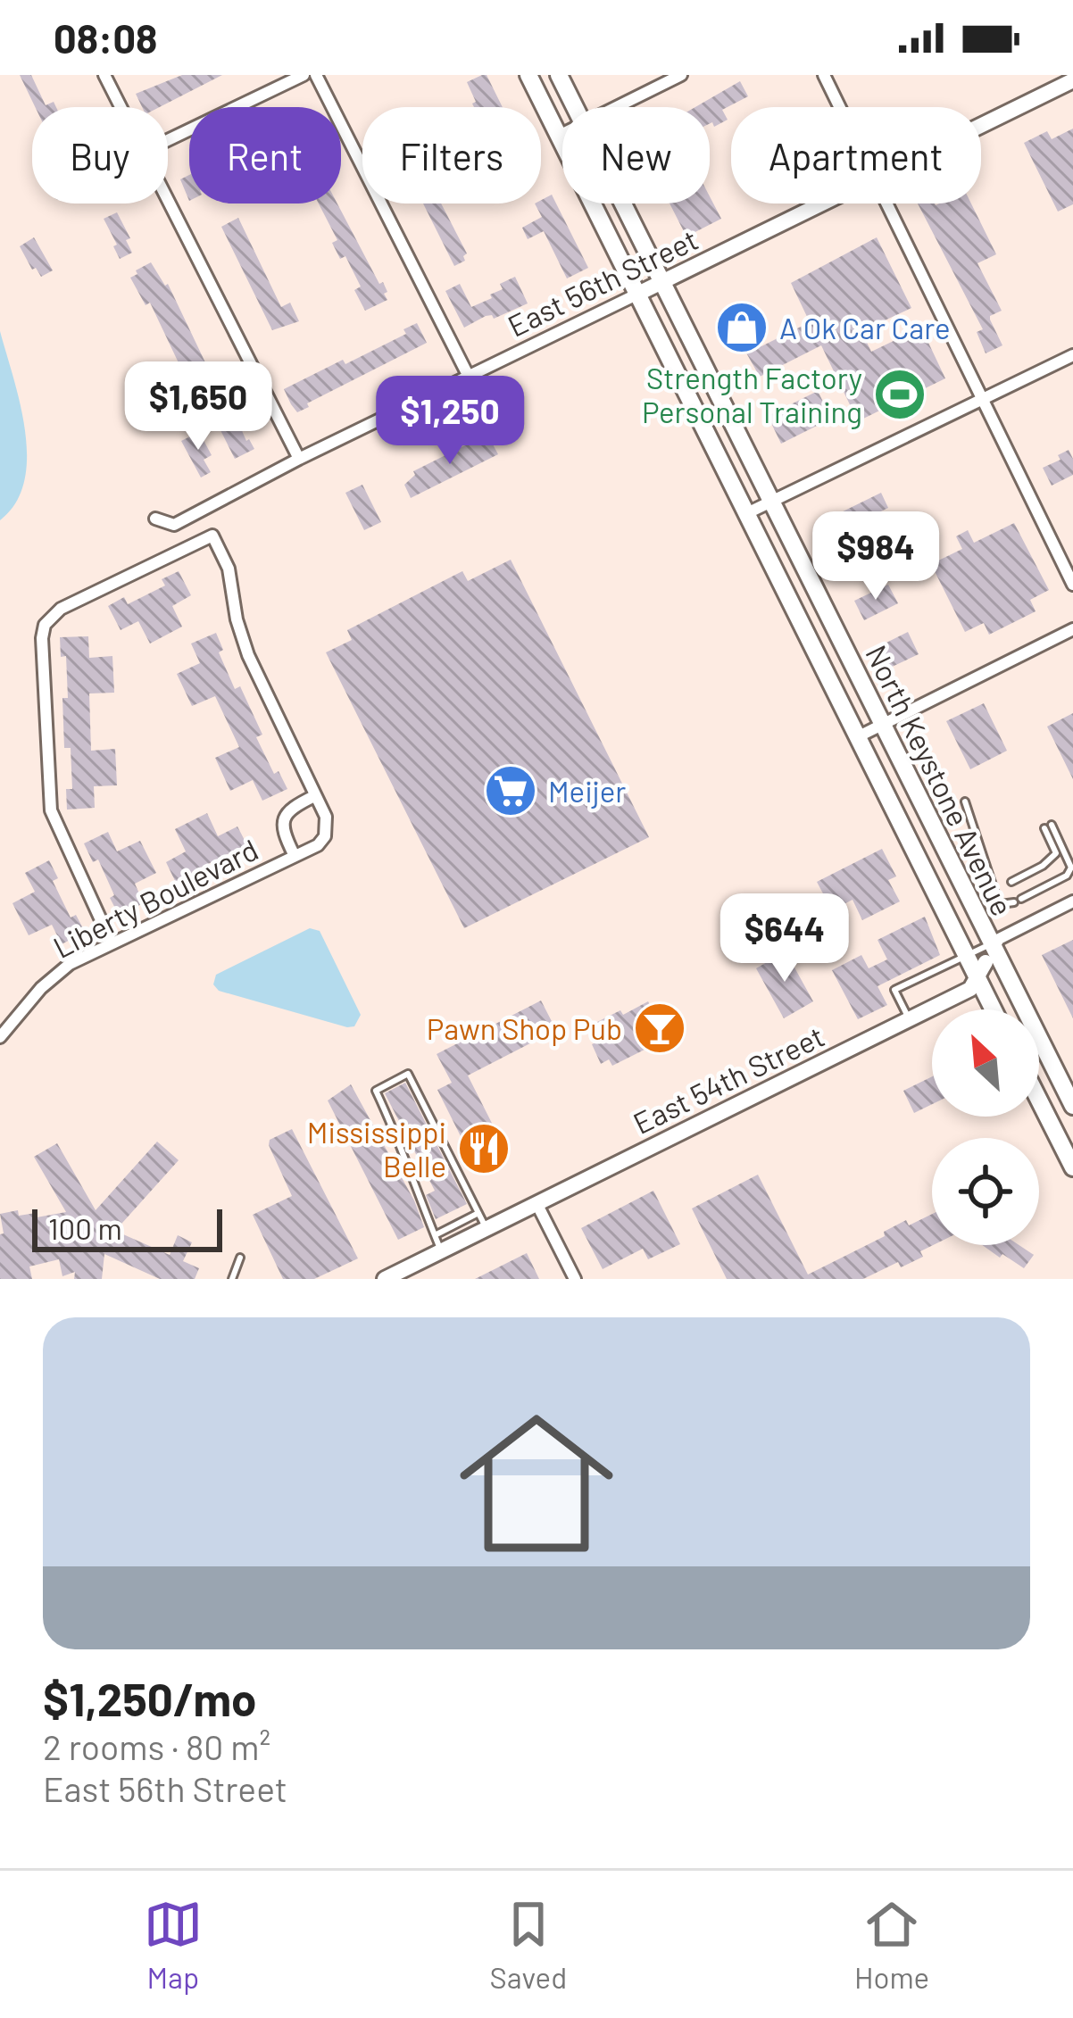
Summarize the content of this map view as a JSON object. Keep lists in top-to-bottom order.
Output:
{
  "streets": {
    "main road": ["North Keystone Avenue"],
    "street": ["East 56th Street", "Liberty Boulevard", "East 54th Street"]
  },
  "crossings": [
    ["East 56th Street", "North Keystone Avenue"],
    ["North Keystone Avenue", "East 54th Street"]
  ],
  "places": {
    "shop": ["A Ok Car Care"],
    "sports": ["Strength Factory Personal Training"],
    "supermarket": ["Meijer"],
    "bar": ["Pawn Shop Pub"],
    "restaurant": ["Mississippi Belle"]
  },
  "scale_bar": "100 m",
  "north": "top left",
  "page": {
    "status": "08:08",
    "chip": [
      "Buy",
      "Rent",
      "Filters",
      "New",
      "Apartment"
    ],
    "price": [
      "$1,650",
      "$1,250",
      "$984",
      "$644"
    ],
    "scale": "100 m",
    "list": [
      {
        "name": "$1,250/mo",
        "note": "2 rooms · 80 m² · East 56th Street"
      }
    ],
    "tabs": ["Map", "Saved", "Home"]
  }
}
